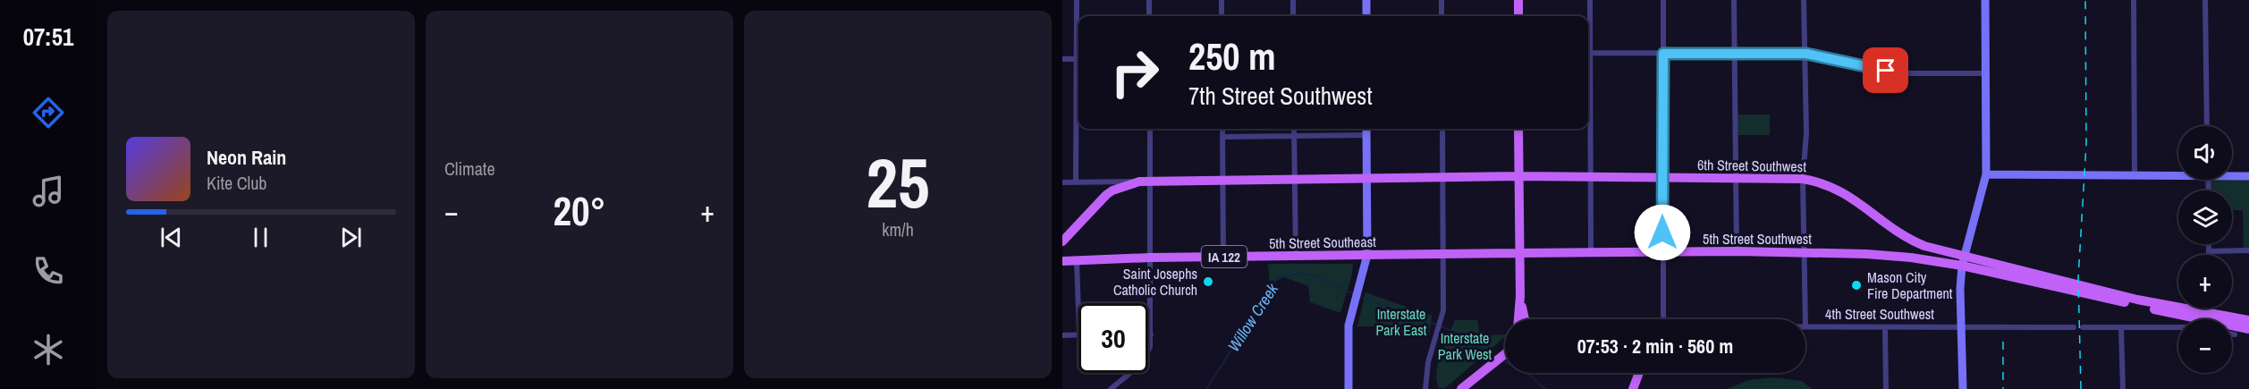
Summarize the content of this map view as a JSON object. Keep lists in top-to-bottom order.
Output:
{
  "streets": {
    "main road": [
      "6th Street Southwest",
      "5th Street Southwest",
      "5th Street Southeast",
      "IA 122"
    ],
    "street": ["4th Street Southwest"]
  },
  "crossings": [
    ["6th Street Southwest", "5th Street Southwest"],
    ["5th Street Southwest", "5th Street Southeast"]
  ],
  "water": ["Willow Creek"],
  "parks": ["Interstate Park East", "Interstate Park West"],
  "places": ["Saint Josephs Catholic Church", "Mason City Fire Department"],
  "page": {
    "tabs": "07:51",
    "tile": [
      "Climate",
      ["25", "km/h"]
    ],
    "turn": ["250 m", "7th Street Southwest"],
    "map_buttons": ["+", "−"],
    "song": ["Neon Rain", "Kite Club"],
    "heat": ["−", "20°", "+"],
    "limit": "30",
    "trip": "07:53 · 2 min · 560 m"
  }
}
